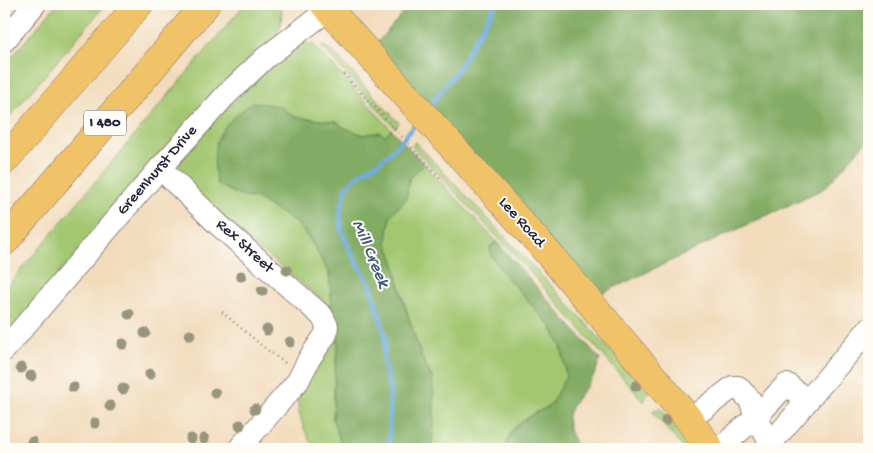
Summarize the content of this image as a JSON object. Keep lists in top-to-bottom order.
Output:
{
  "streets": {
    "main road": ["I 480", "Lee Road"],
    "street": ["Greenhurst Drive", "Rex Street"]
  },
  "crossings": [
    ["Greenhurst Drive", "Lee Road"],
    ["Greenhurst Drive", "Rex Street"]
  ],
  "water": ["Mill Creek"]
}
